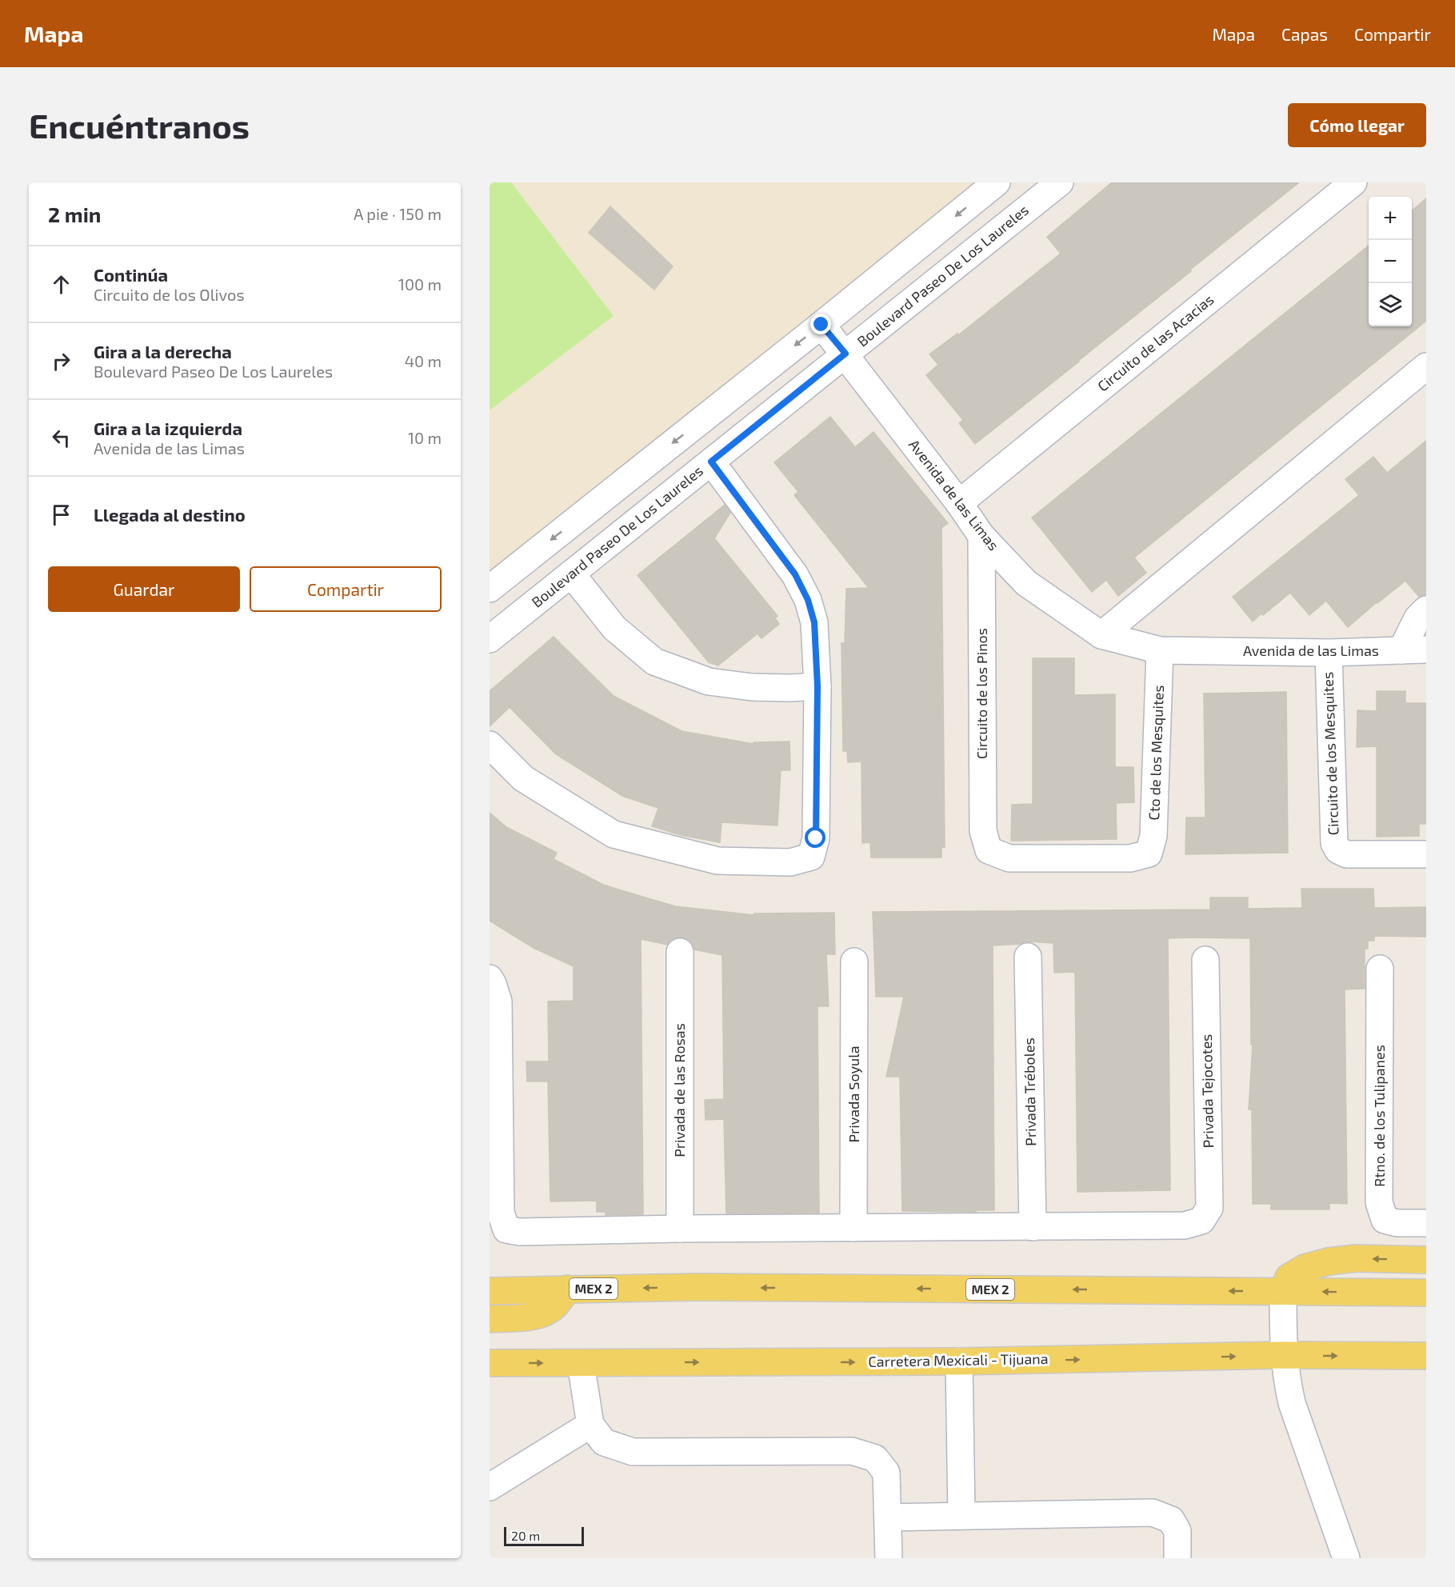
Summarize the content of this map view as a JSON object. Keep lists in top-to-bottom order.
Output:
{
  "streets": {
    "main road": ["MEX 2", "Carretera Mexicali - Tijuana"],
    "street": [
      "Boulevard Paseo De Los Laureles",
      "Circuito de las Acacias",
      "Avenida de las Limas",
      "Circuito de los Pinos",
      "Cto de los Mesquites",
      "Circuito de los Mesquites",
      "Privada de las Rosas",
      "Privada Tejocotes",
      "Privada Tréboles",
      "Privada Soyula",
      "Rtno. de los Tulipanes"
    ]
  },
  "crossings": [
    ["Boulevard Paseo De Los Laureles", "Avenida de las Limas"],
    ["Circuito de las Acacias", "Avenida de las Limas"],
    ["Avenida de las Limas", "Circuito de los Pinos"],
    ["Avenida de las Limas", "Cto de los Mesquites"],
    ["Avenida de las Limas", "Circuito de los Mesquites"],
    ["Circuito de los Pinos", "Cto de los Mesquites"],
    ["Privada Tejocotes", "Privada Tréboles"]
  ],
  "scale_bar": "20 m",
  "page": {
    "header": "Mapa",
    "nav": ["Mapa", "Capas", "Compartir"],
    "buttons": [
      "Cómo llegar",
      ["Guardar", "Compartir"]
    ],
    "title": "Encuéntranos",
    "heading": ["2 min", "A pie · 150 m"],
    "map_buttons": ["+", "−"],
    "list": [
      ["Continúa", "Circuito de los Olivos", "100 m"],
      ["Gira a la derecha", "Boulevard Paseo De Los Laureles", "40 m"],
      ["Gira a la izquierda", "Avenida de las Limas", "10 m"],
      "Llegada al destino"
    ],
    "scale": "20 m"
  }
}
